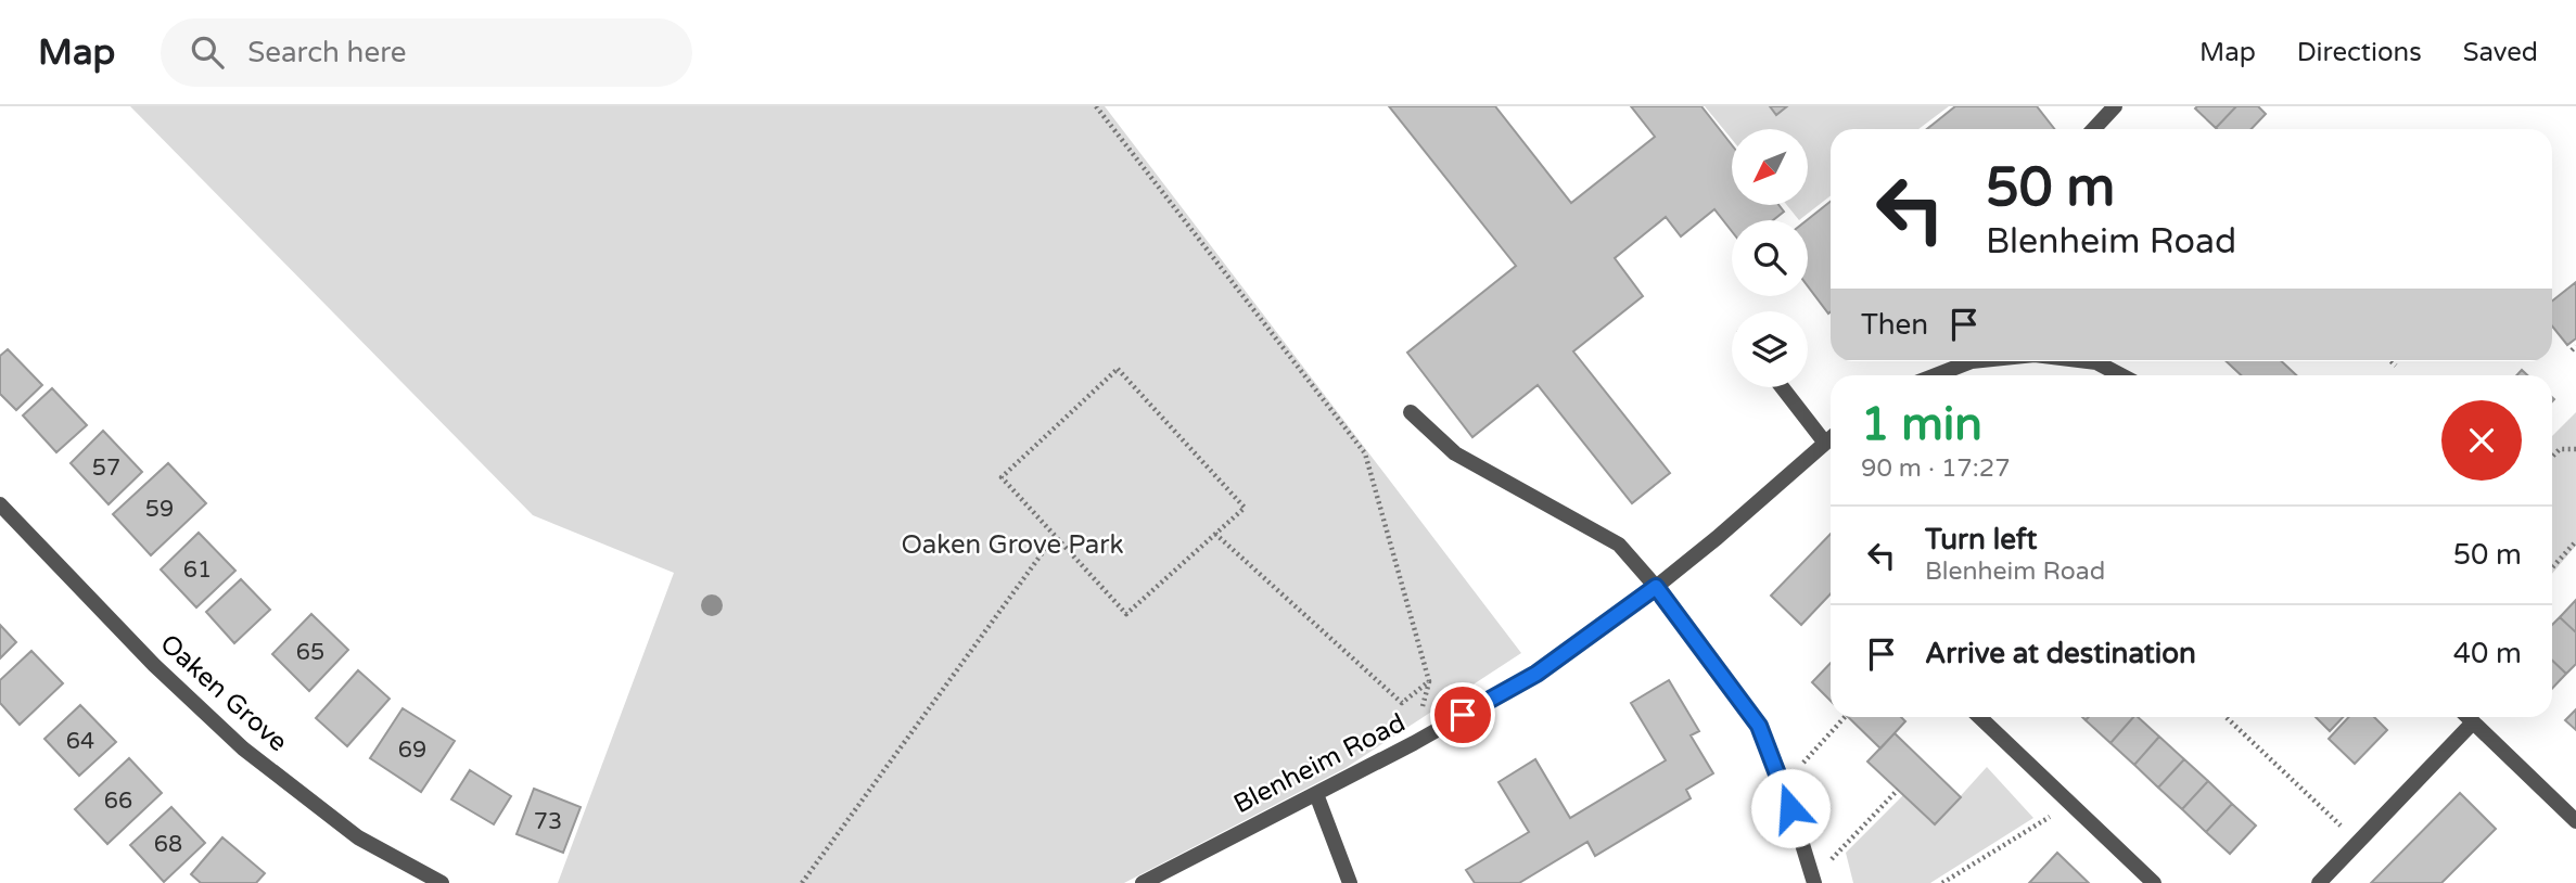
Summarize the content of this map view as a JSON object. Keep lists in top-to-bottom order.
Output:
{
  "streets": {
    "street": ["Oaken Grove", "Blenheim Road"]
  },
  "parks": ["Oaken Grove Park"],
  "house_numbers": [
    "57",
    "59",
    "61",
    "65",
    "64",
    "69",
    "66",
    "73",
    "68"
  ],
  "north": "bottom left",
  "page": {
    "header": "Map",
    "search": "Search here",
    "nav": ["Map", "Directions", "Saved"],
    "turn": ["50 m", "Blenheim Road"],
    "then": "Then",
    "heading": ["1 min", "90 m · 17:27"],
    "list": [
      {
        "name": "Turn left",
        "note": "Blenheim Road",
        "value": "50 m"
      },
      {
        "name": "Arrive at destination",
        "value": "40 m"
      }
    ]
  }
}
